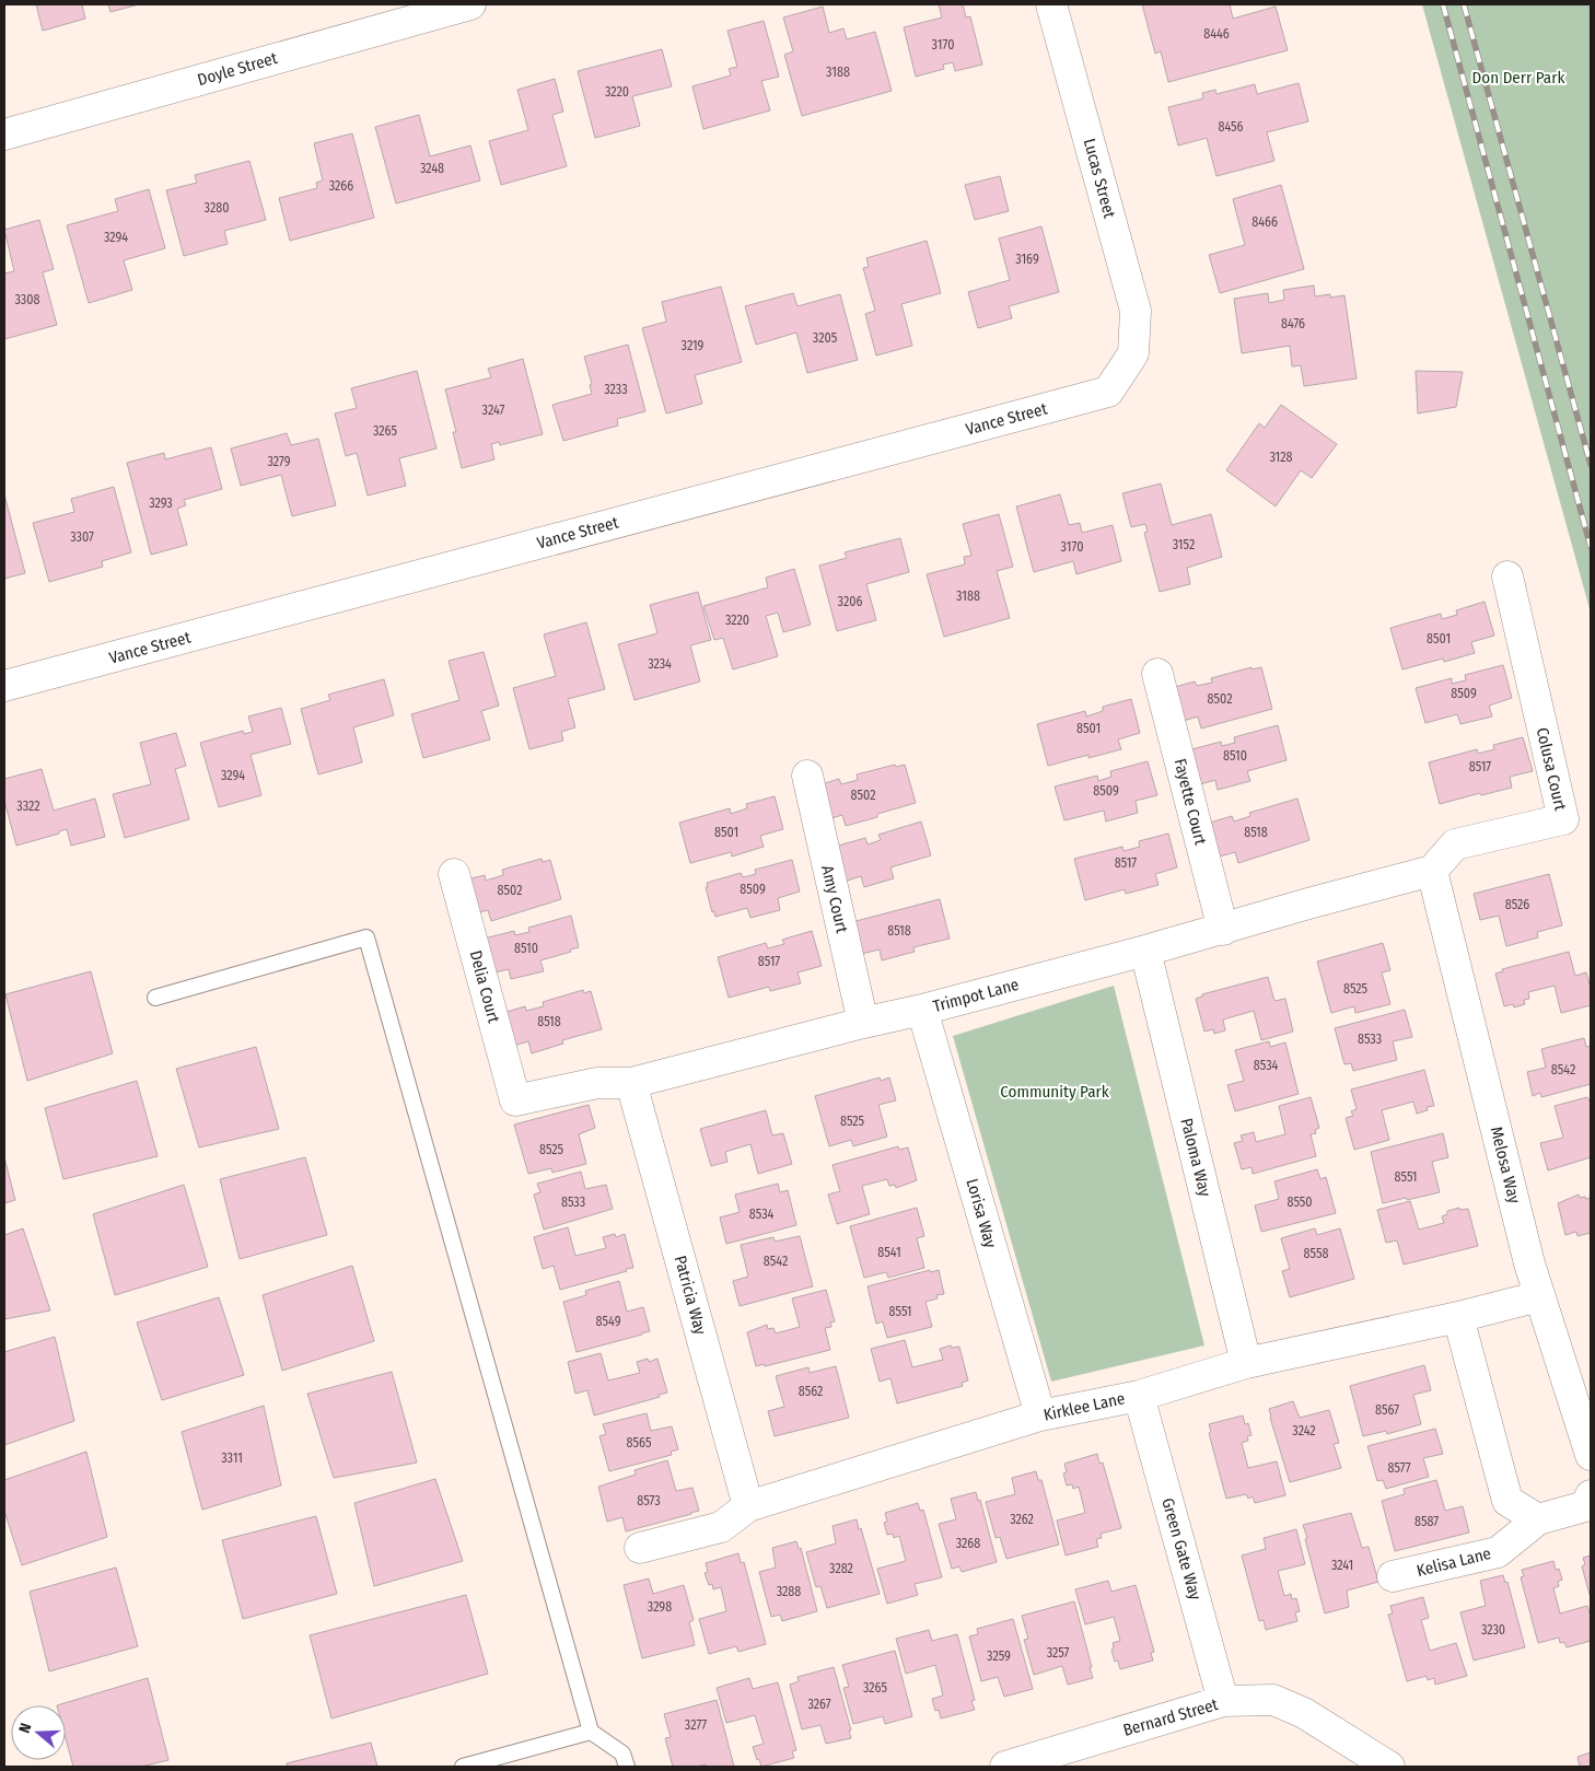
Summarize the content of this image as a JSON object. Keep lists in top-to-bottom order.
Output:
{
  "streets": {
    "street": [
      "Doyle Street",
      "Lucas Street",
      "Vance Street",
      "Colusa Court",
      "Fayette Court",
      "Amy Court",
      "Delia Court",
      "Trimpot Lane",
      "Paloma Way",
      "Melosa Way",
      "Lorisa Way",
      "Patricia Way",
      "Kirklee Lane",
      "Green Gate Way",
      "Kelisa Lane",
      "Bernard Street"
    ]
  },
  "crossings": [
    ["Lucas Street", "Vance Street"],
    ["Colusa Court", "Trimpot Lane"],
    ["Colusa Court", "Melosa Way"],
    ["Fayette Court", "Trimpot Lane"],
    ["Amy Court", "Trimpot Lane"],
    ["Delia Court", "Trimpot Lane"],
    ["Trimpot Lane", "Paloma Way"],
    ["Trimpot Lane", "Melosa Way"],
    ["Trimpot Lane", "Lorisa Way"],
    ["Trimpot Lane", "Patricia Way"],
    ["Paloma Way", "Kirklee Lane"],
    ["Melosa Way", "Kirklee Lane"],
    ["Lorisa Way", "Kirklee Lane"],
    ["Patricia Way", "Kirklee Lane"],
    ["Kirklee Lane", "Green Gate Way"],
    ["Green Gate Way", "Bernard Street"]
  ],
  "parks": ["Don Derr Park", "Community Park"],
  "house_numbers": [
    "8446",
    "3170",
    "3188",
    "3220",
    "8456",
    "3248",
    "3266",
    "3280",
    "8466",
    "3294",
    "3169",
    "3308",
    "8476",
    "3205",
    "3219",
    "3233",
    "3247",
    "3265",
    "3128",
    "3279",
    "3293",
    "3307",
    "3152",
    "3170",
    "3188",
    "3206",
    "3220",
    "8501",
    "3234",
    "8509",
    "8502",
    "8501",
    "8510",
    "8517",
    "3294",
    "8509",
    "8502",
    "3322",
    "8501",
    "8518",
    "8517",
    "8509",
    "8502",
    "8526",
    "8518",
    "8510",
    "8517",
    "8525",
    "8518",
    "8533",
    "8534",
    "8542",
    "8525",
    "8525",
    "8551",
    "8533",
    "8550",
    "8534",
    "8541",
    "8558",
    "8542",
    "8551",
    "8549",
    "8562",
    "8567",
    "3242",
    "8565",
    "3311",
    "8577",
    "8573",
    "3262",
    "8587",
    "3268",
    "3241",
    "3282",
    "3288",
    "3298",
    "3230",
    "3257",
    "3259",
    "3265",
    "3267",
    "3277"
  ],
  "north": "left"
}
